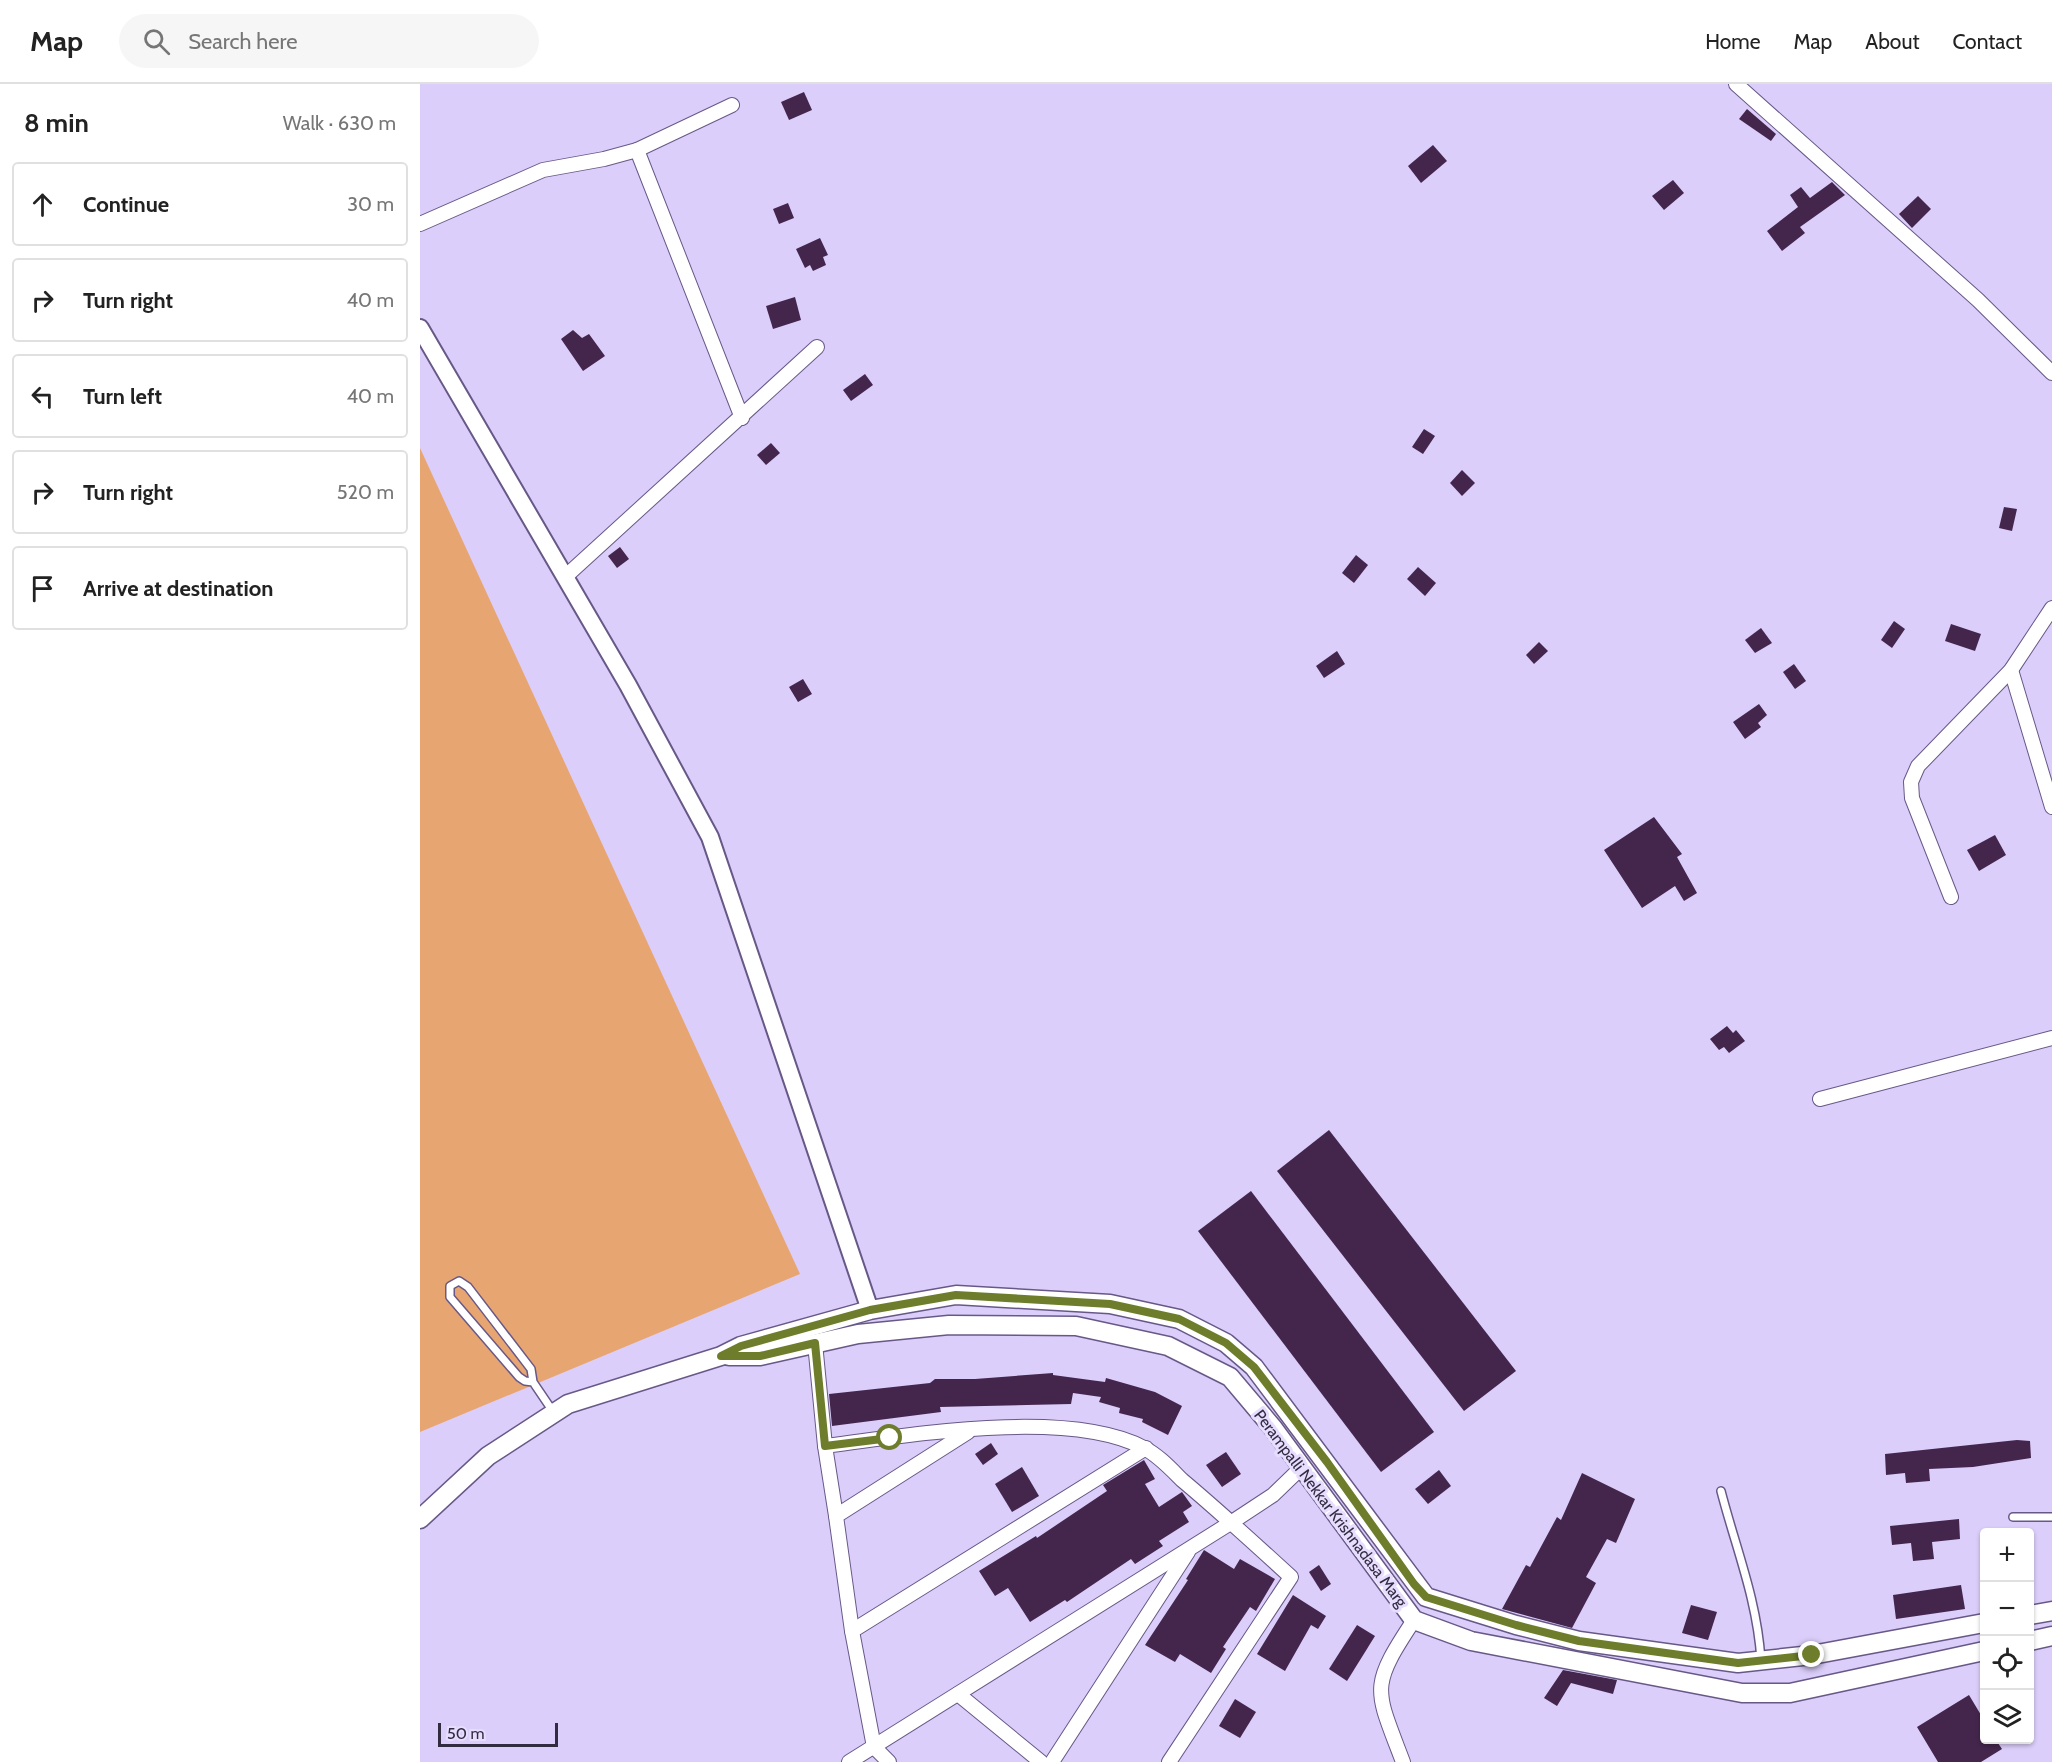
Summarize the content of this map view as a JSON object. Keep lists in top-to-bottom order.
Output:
{
  "streets": {
    "main road": ["Perampalli Nekkar Krishnadasa Marg"]
  },
  "scale_bar": "50 m",
  "page": {
    "header": "Map",
    "search": "Search here",
    "nav": [
      "Home",
      "Map",
      "About",
      "Contact"
    ],
    "heading": ["8 min", "Walk · 630 m"],
    "list": [
      ["Continue", "30 m"],
      ["Turn right", "40 m"],
      ["Turn left", "40 m"],
      ["Turn right", "520 m"],
      "Arrive at destination"
    ],
    "map_buttons": ["+", "−"],
    "scale": "50 m"
  }
}
